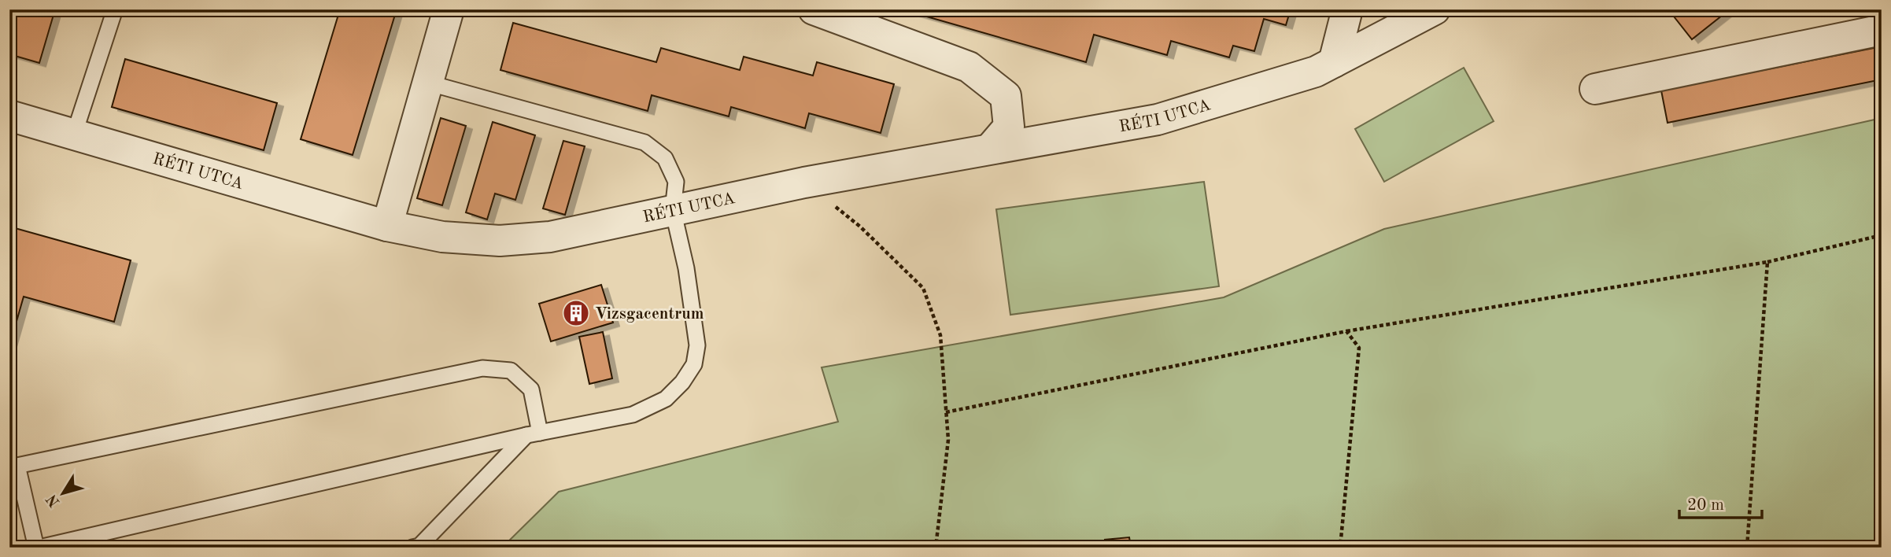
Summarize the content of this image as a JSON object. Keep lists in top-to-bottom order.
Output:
{
  "streets": {
    "street": ["RÉTI UTCA"]
  },
  "places": {
    "building": ["Vizsgacentrum"]
  },
  "scale_bar": "20 m",
  "north": "bottom left"
}
